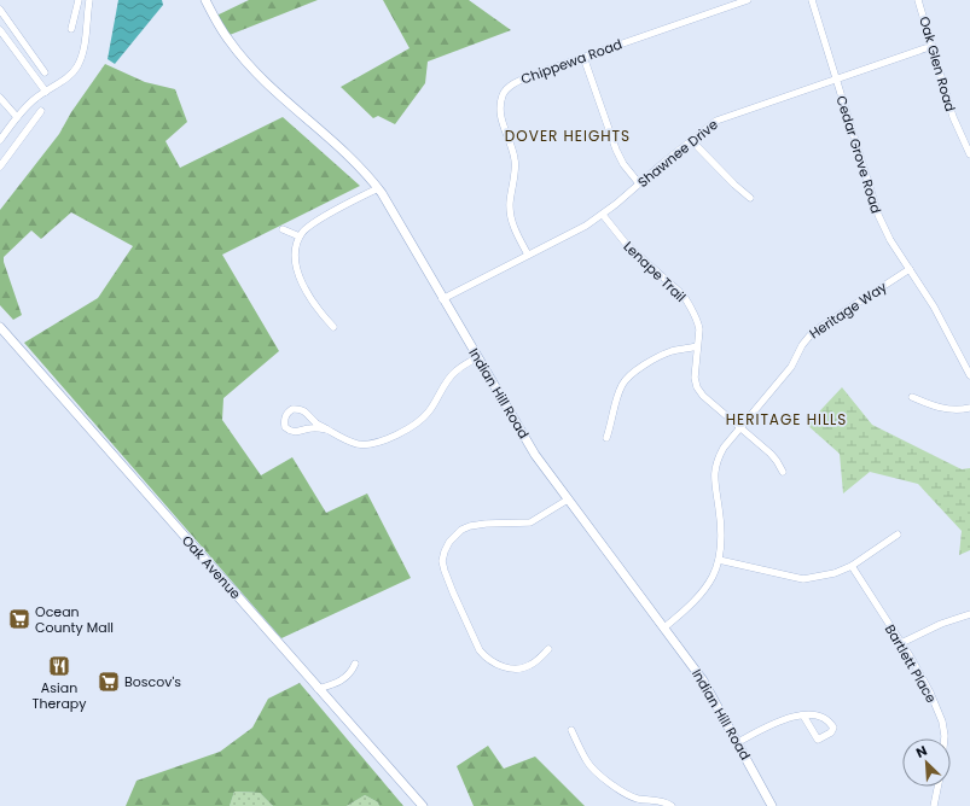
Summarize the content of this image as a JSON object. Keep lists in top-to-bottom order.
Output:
{
  "streets": {
    "street": [
      "Chippewa Road",
      "Oak Glen Road",
      "Shawnee Drive",
      "Cedar Grove Road",
      "Lenape Trail",
      "Heritage Way",
      "Indian Hill Road",
      "Oak Avenue",
      "Bartlett Place"
    ]
  },
  "crossings": [
    ["Chippewa Road", "Shawnee Drive"],
    ["Oak Glen Road", "Shawnee Drive"],
    ["Shawnee Drive", "Cedar Grove Road"],
    ["Shawnee Drive", "Lenape Trail"],
    ["Shawnee Drive", "Indian Hill Road"],
    ["Cedar Grove Road", "Heritage Way"],
    ["Lenape Trail", "Heritage Way"],
    ["Heritage Way", "Indian Hill Road"]
  ],
  "districts": ["DOVER HEIGHTS", "HERITAGE HILLS"],
  "places": {
    "supermarket": ["Ocean County Mall", "Boscov's"],
    "restaurant": ["Asian Therapy"]
  },
  "north": "top left"
}
